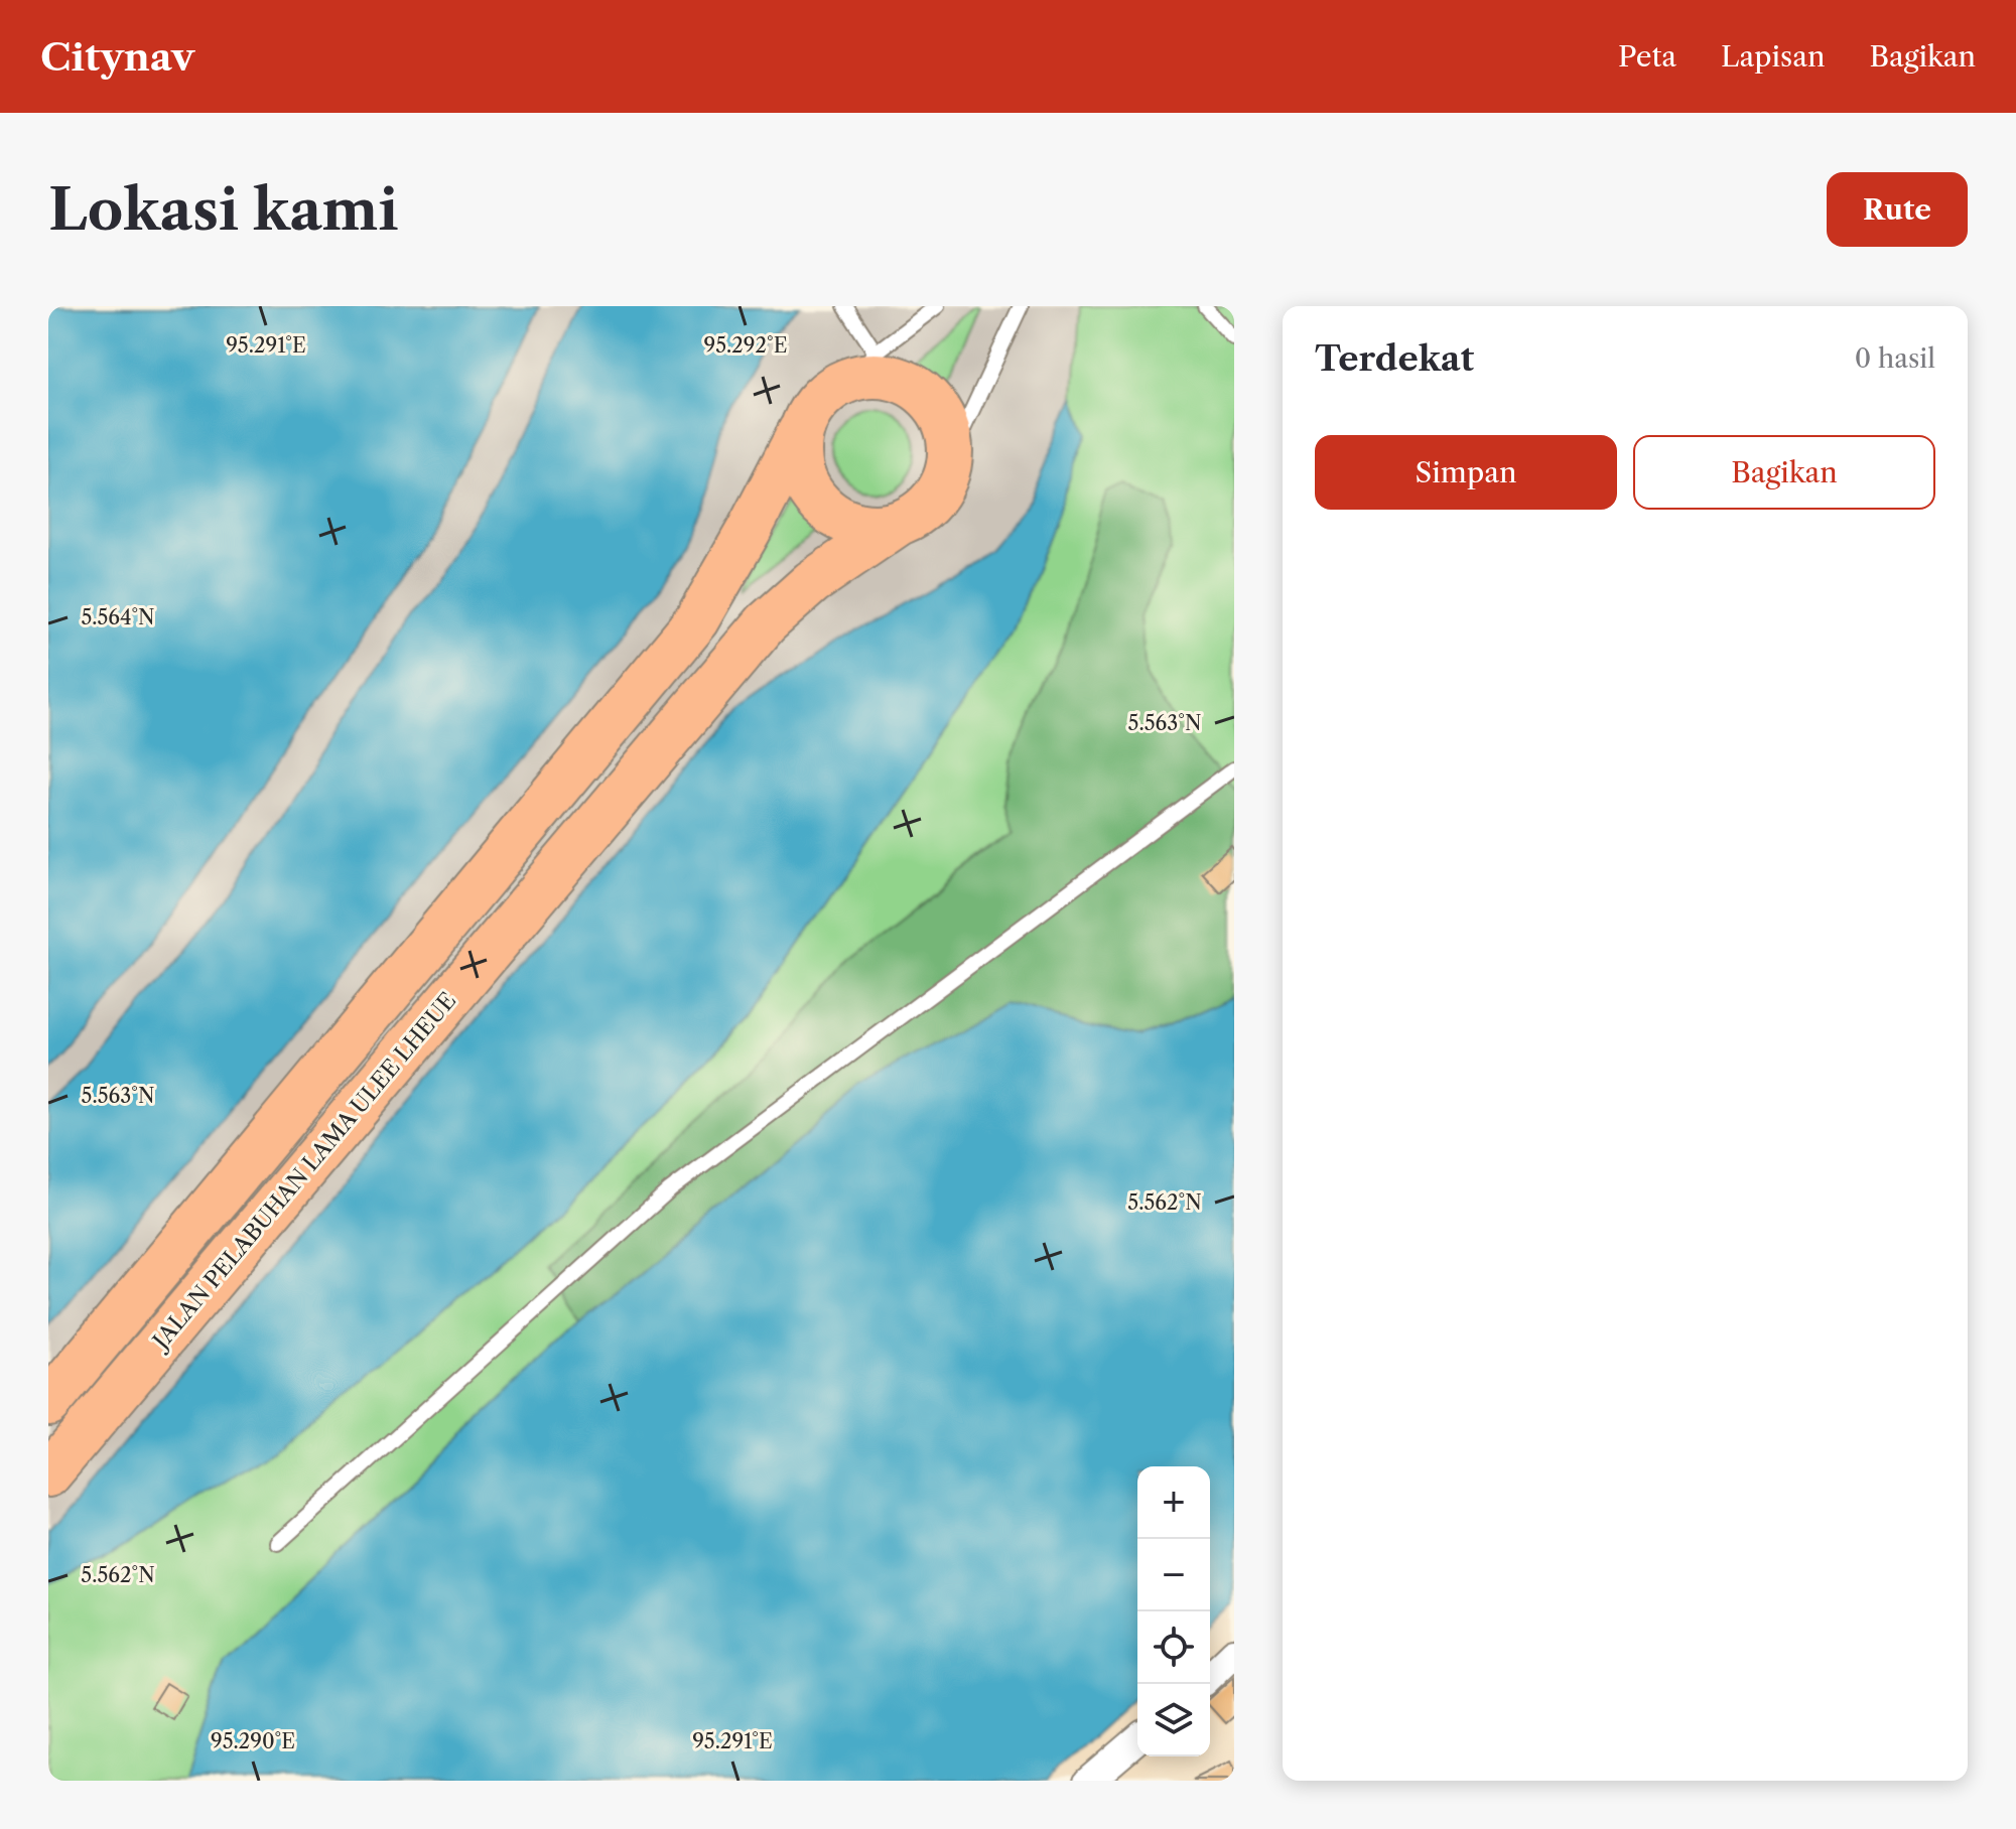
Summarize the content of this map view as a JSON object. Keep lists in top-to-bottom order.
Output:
{
  "streets": {
    "highway": ["JALAN PELABUHAN LAMA ULEE LHEUE"]
  },
  "page": {
    "header": "Citynav",
    "nav": ["Peta", "Lapisan", "Bagikan"],
    "buttons": [
      "Rute",
      ["Simpan", "Bagikan"]
    ],
    "title": "Lokasi kami",
    "heading": ["Terdekat", "0 hasil"],
    "map_buttons": ["+", "−"]
  },
  "coordinates": [
    "95.291°E",
    "95.292°E",
    "5.564°N",
    "5.563°N",
    "5.562°N",
    "95.290°E"
  ]
}
